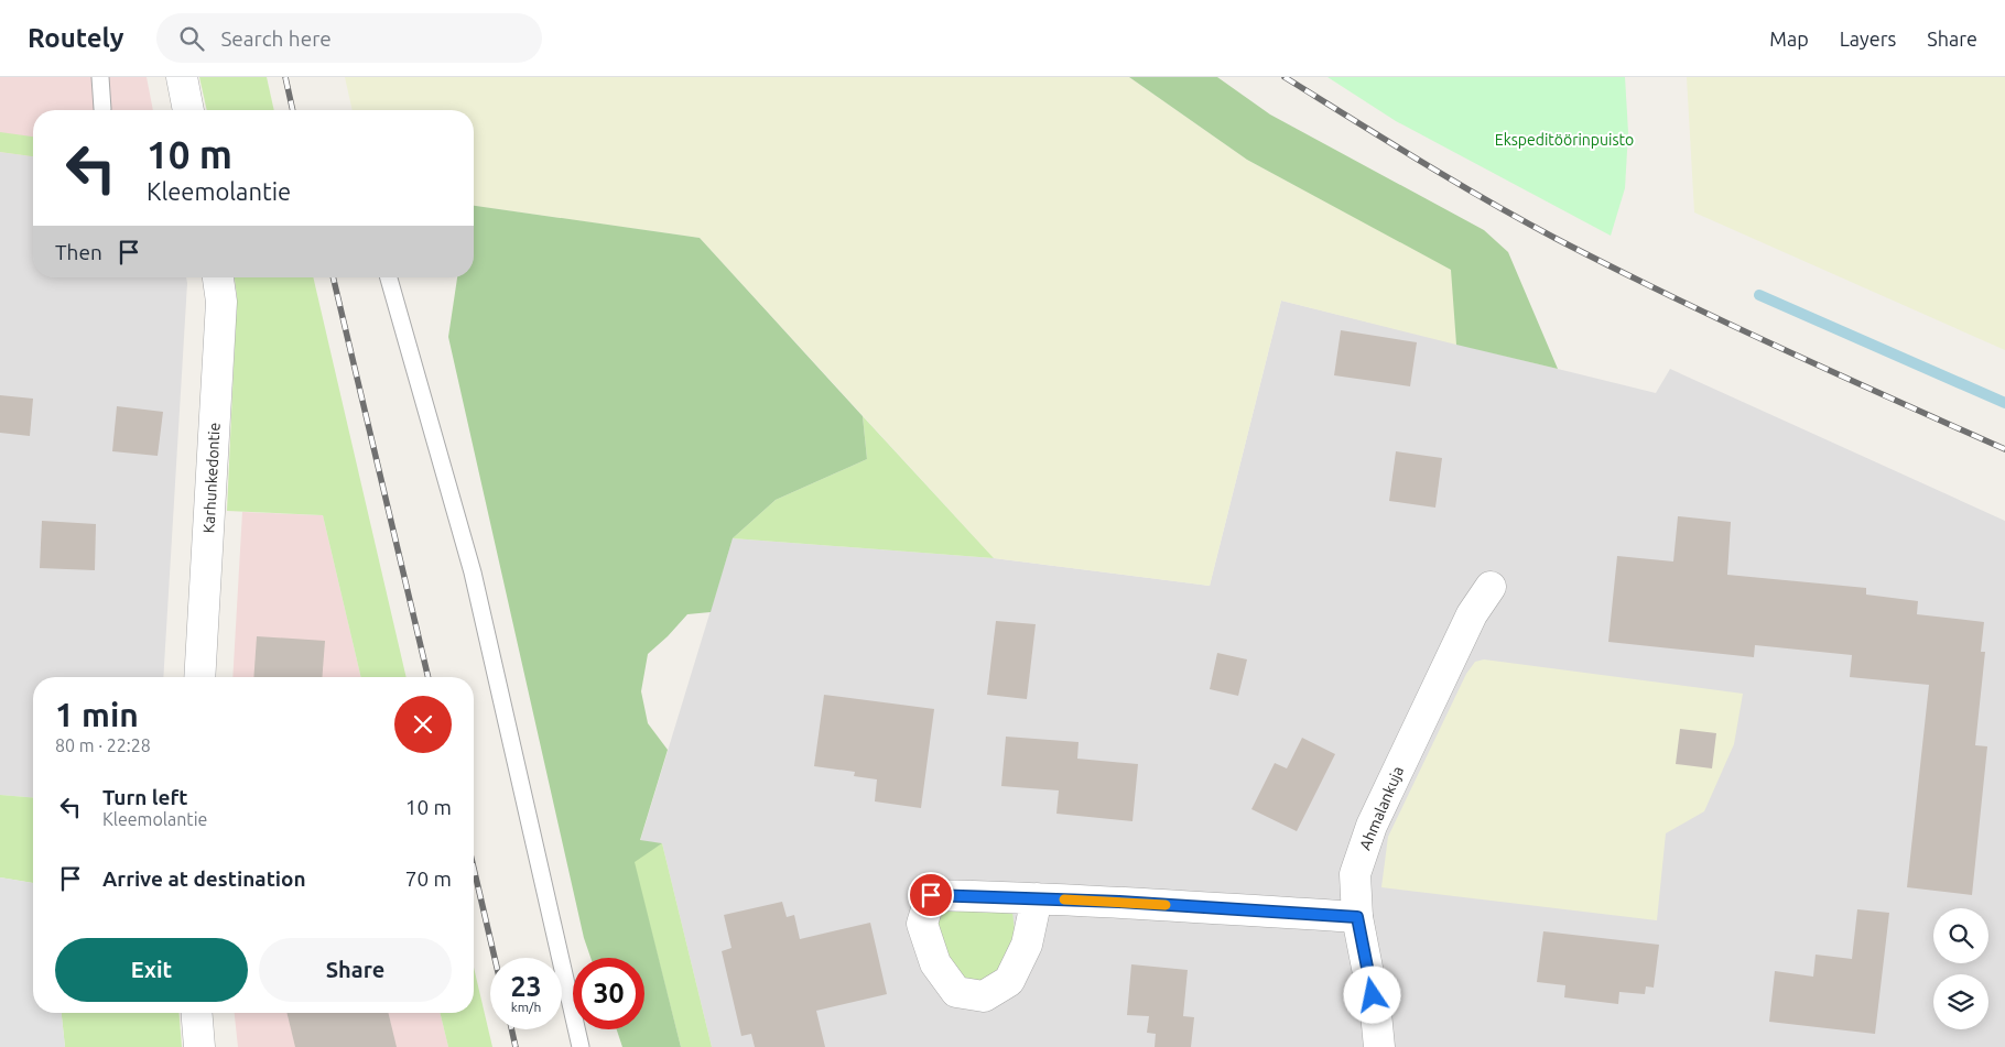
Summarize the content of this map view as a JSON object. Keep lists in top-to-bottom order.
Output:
{
  "streets": {
    "street": ["Karhunkedontie", "Ahmalankuja"]
  },
  "parks": ["Ekspeditöörinpuisto"],
  "page": {
    "header": "Routely",
    "search": "Search here",
    "nav": ["Map", "Layers", "Share"],
    "turn": ["10 m", "Kleemolantie"],
    "then": "Then",
    "heading": ["1 min", "80 m · 22:28"],
    "list": [
      {
        "name": "Turn left",
        "note": "Kleemolantie",
        "value": "10 m"
      },
      {
        "name": "Arrive at destination",
        "value": "70 m"
      }
    ],
    "buttons": ["Exit", "Share"],
    "speed": "23 km/h",
    "limit": "30"
  }
}
